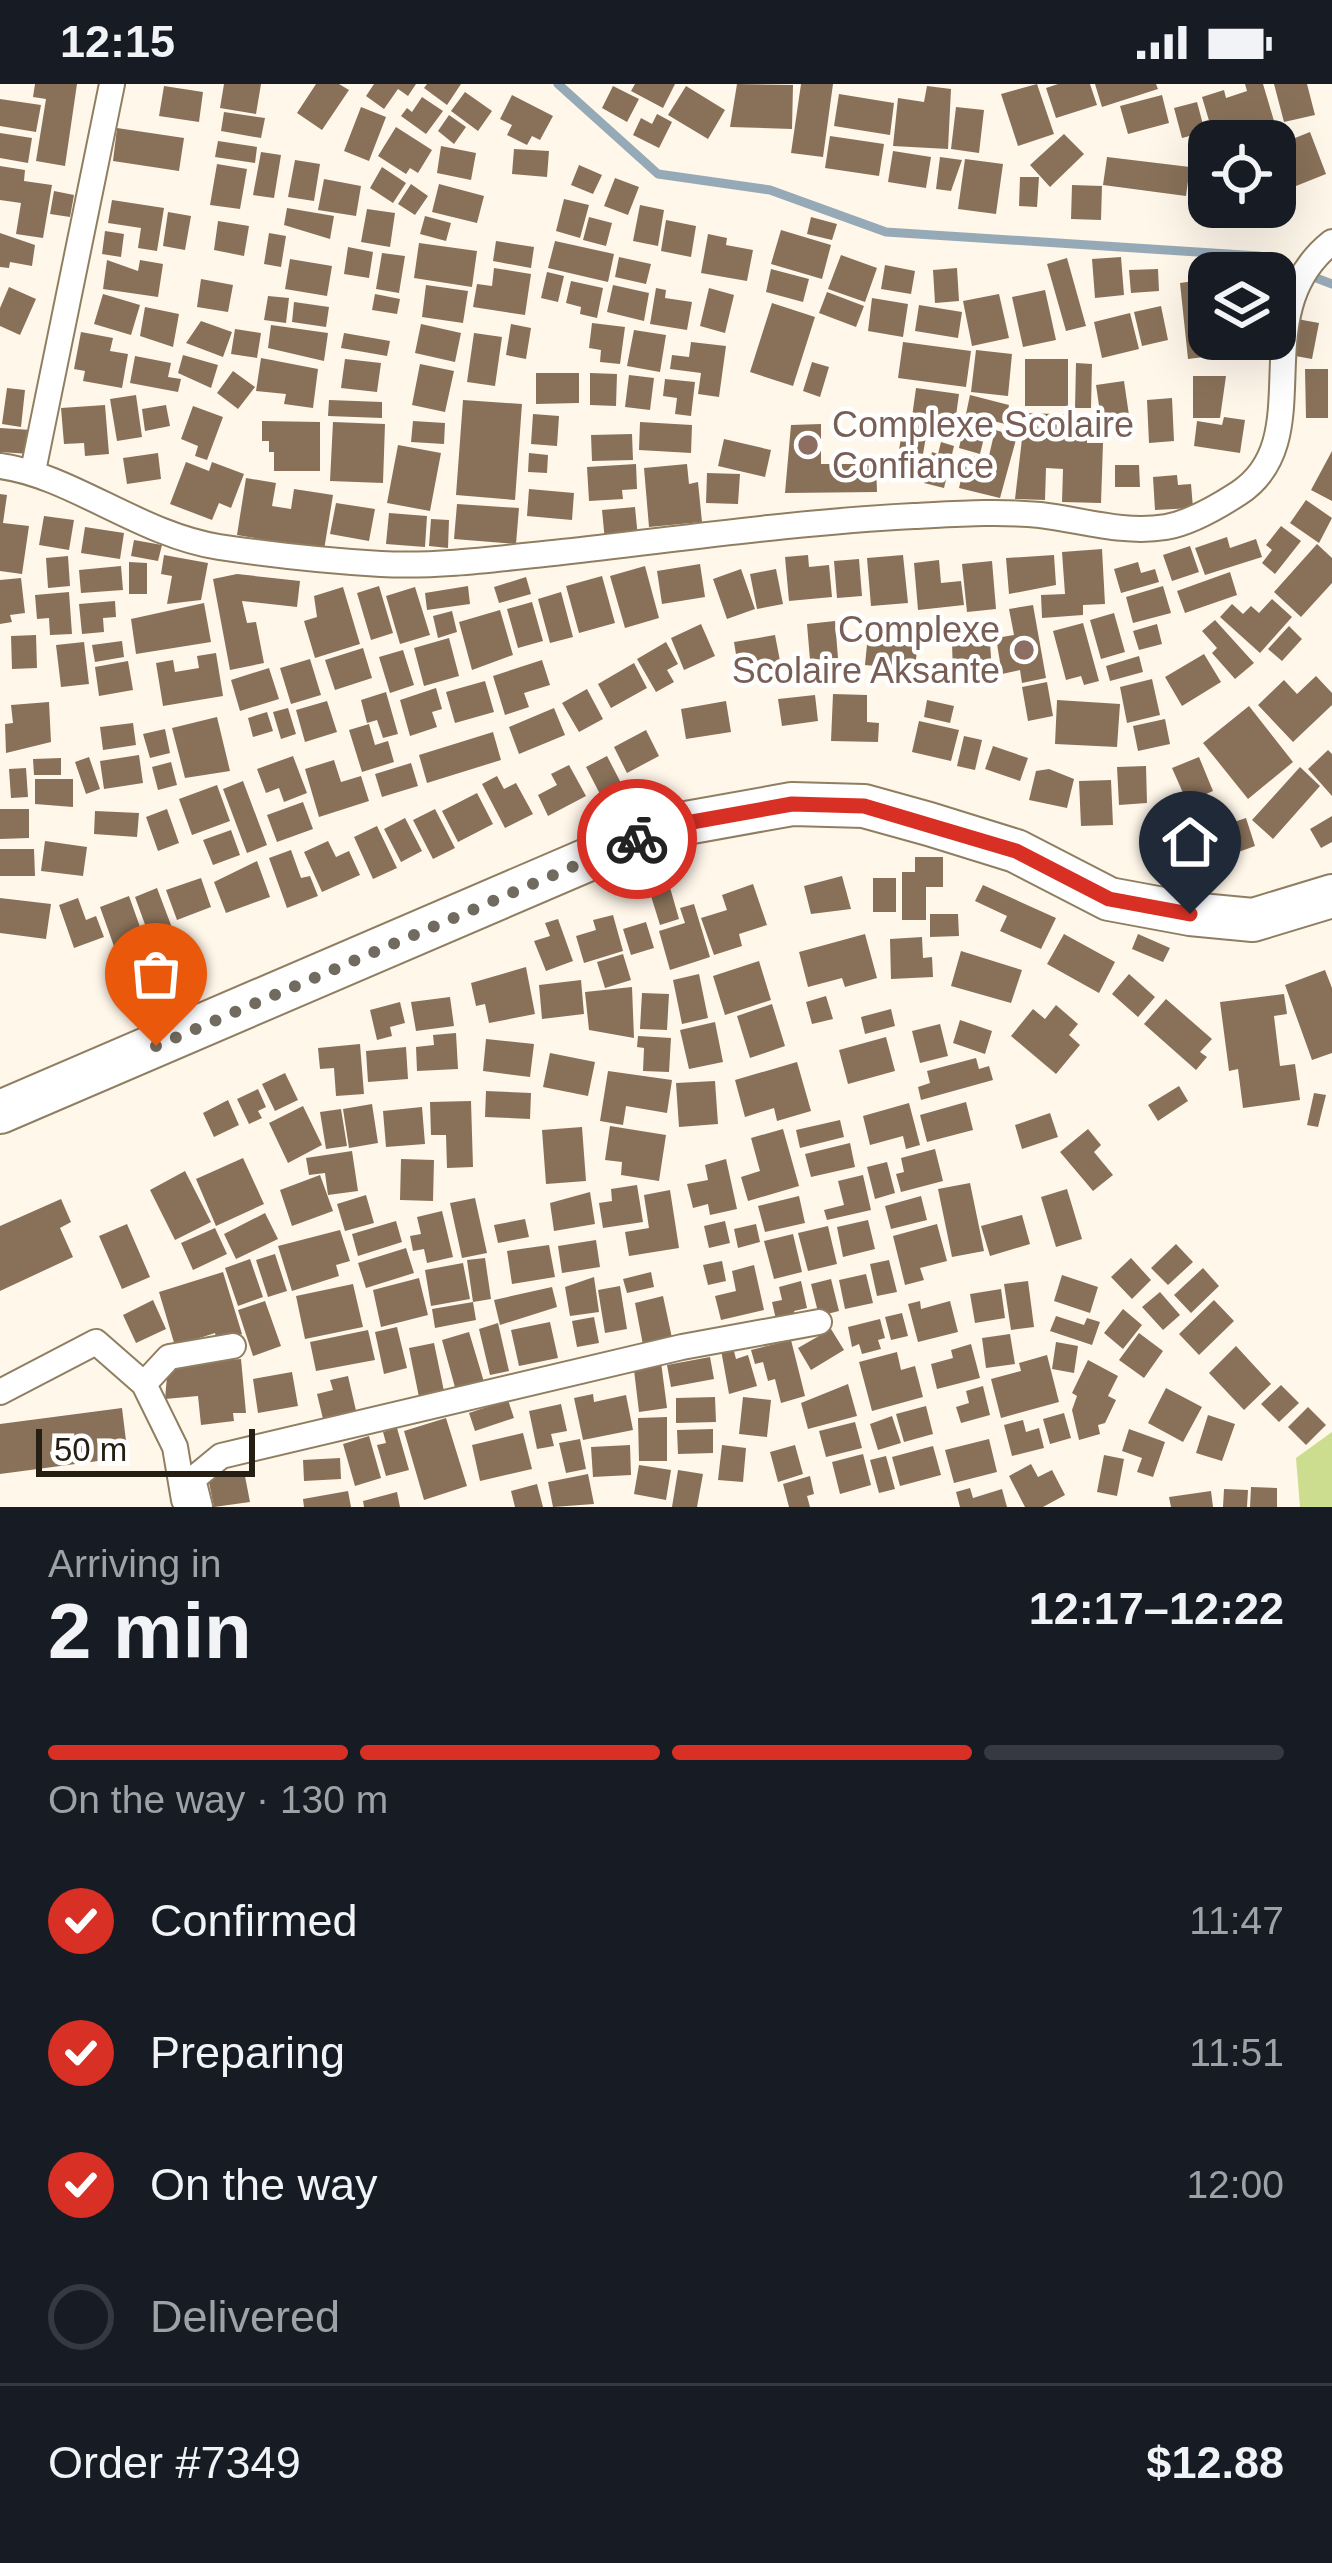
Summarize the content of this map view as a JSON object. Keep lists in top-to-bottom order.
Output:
{
  "places": ["Complexe Scolaire Confiance", "Complexe Scolaire Aksante"],
  "scale_bar": "50 m",
  "page": {
    "status": "12:15",
    "scale": "50 m",
    "heading": ["2 min", "Arriving in", "12:17–12:22"],
    "panel": ["Order #7349", "$12.88"],
    "bar": "On the way · 130 m",
    "list": [
      ["Confirmed", "11:47"],
      ["Preparing", "11:51"],
      ["On the way", "12:00"],
      "Delivered"
    ]
  }
}
